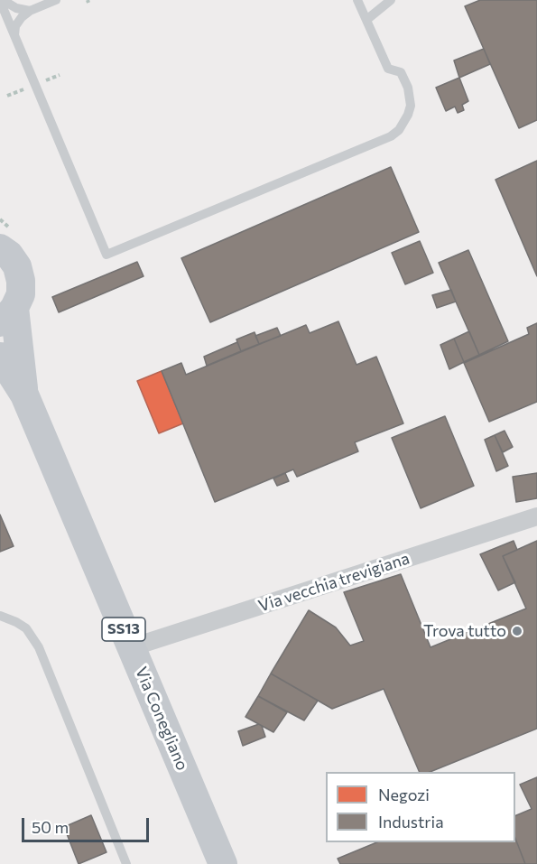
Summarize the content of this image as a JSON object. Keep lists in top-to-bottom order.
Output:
{
  "streets": {
    "main road": ["SS13", "Via Conegliano"],
    "street": ["Via vecchia trevigiana"]
  },
  "crossings": [
    ["Via vecchia trevigiana", "Via Conegliano"]
  ],
  "places": ["Trova tutto"],
  "legend": ["Negozi", "Industria"],
  "scale_bar": "50 m"
}
